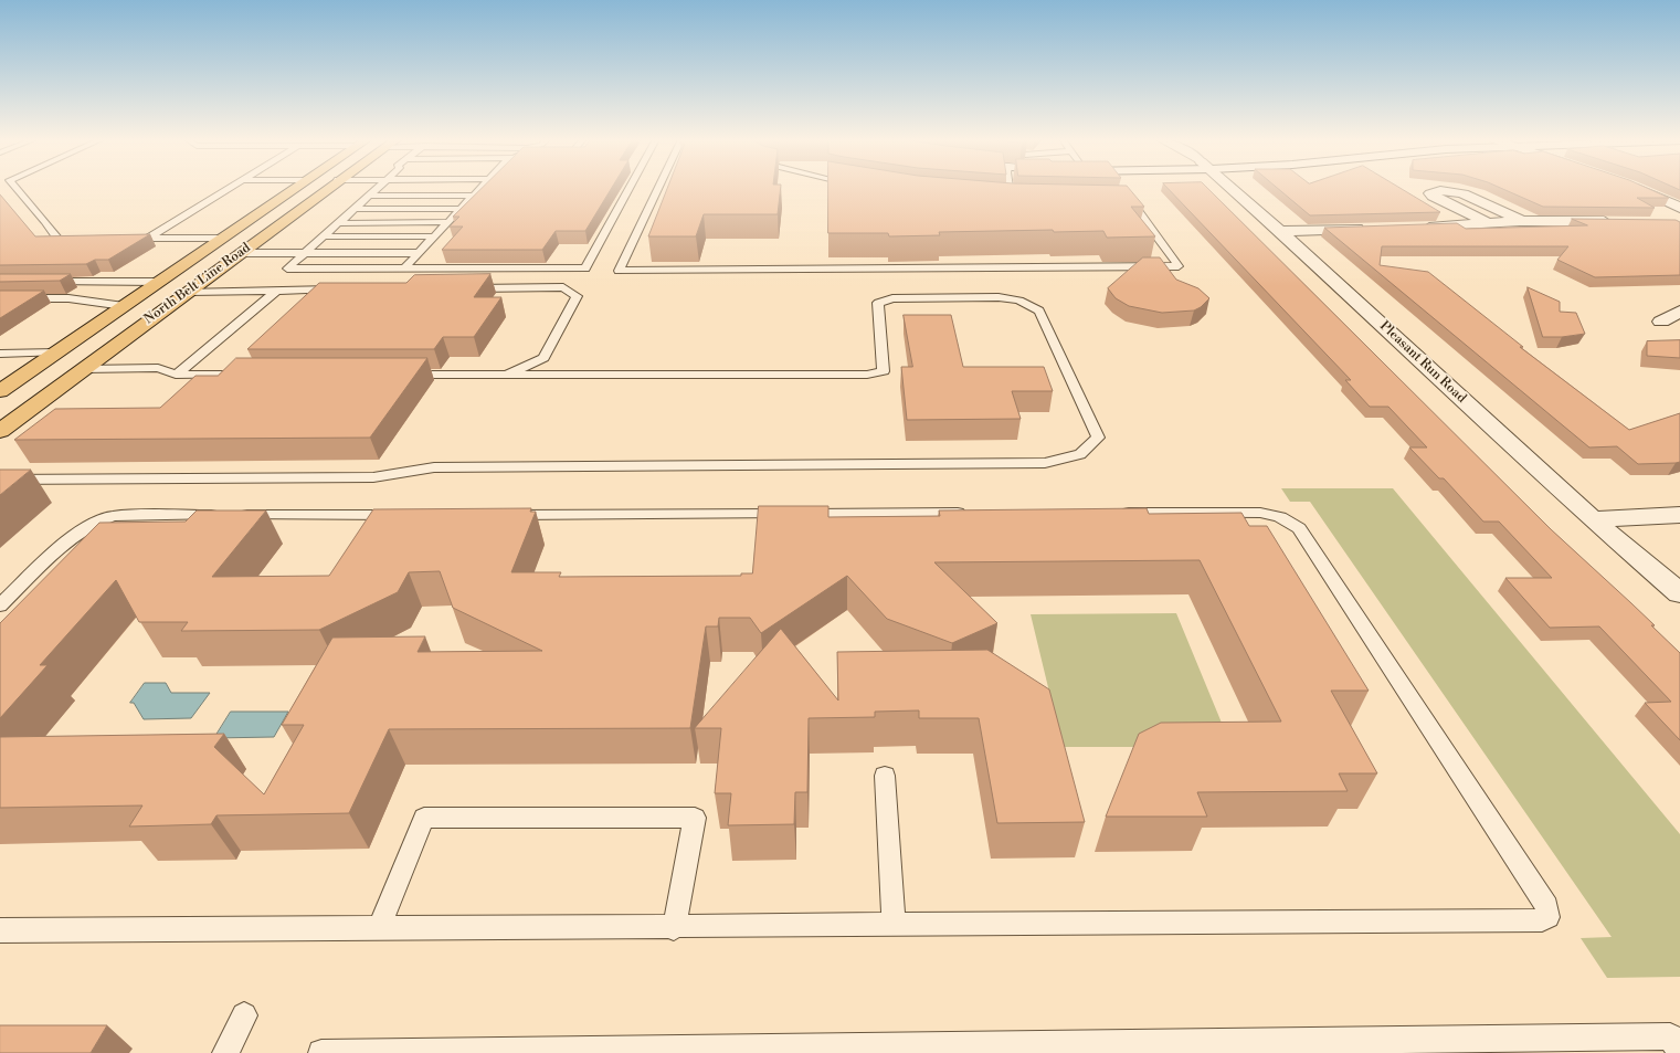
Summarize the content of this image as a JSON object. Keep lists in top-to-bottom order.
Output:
{
  "streets": {
    "main road": ["North Belt Line Road"],
    "street": ["Pleasant Run Road"]
  }
}
